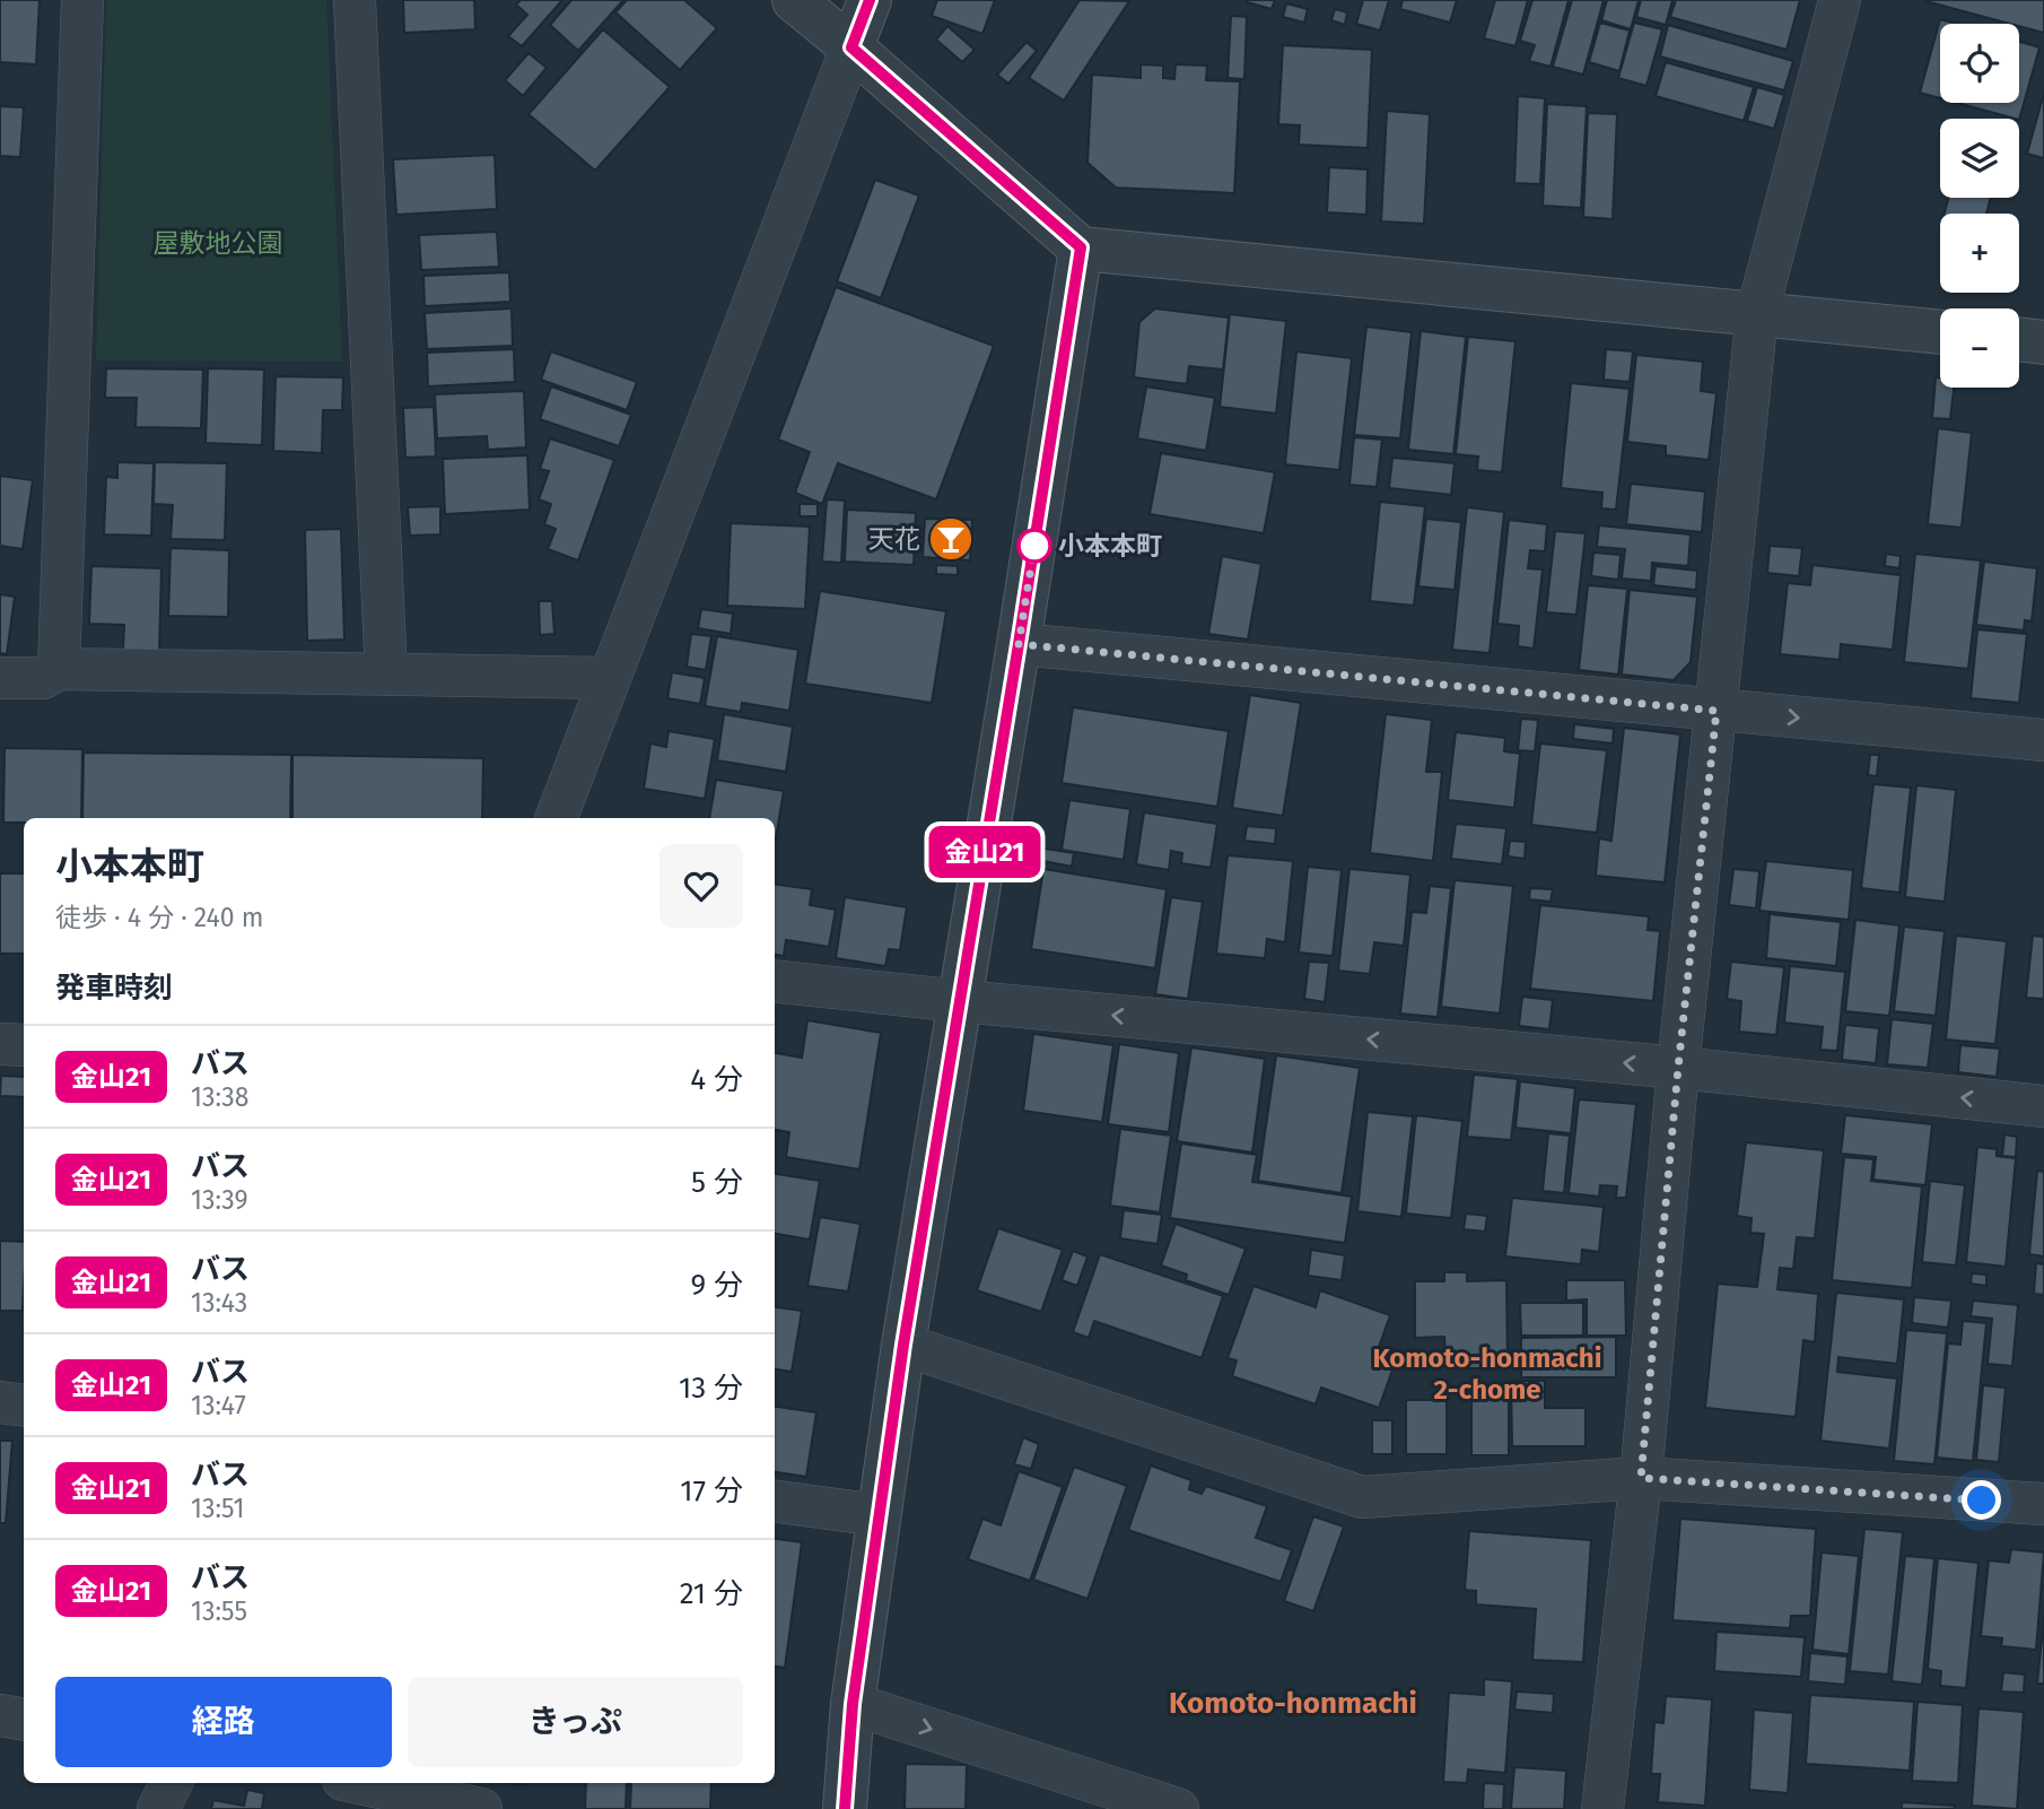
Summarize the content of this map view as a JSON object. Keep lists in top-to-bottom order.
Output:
{
  "districts": ["Komoto-honmachi 2-chome", "Komoto-honmachi"],
  "parks": ["屋敷地公園"],
  "places": {
    "bar": ["天花"],
    "other": ["小本本町"]
  },
  "lines": ["bus line 金山21"],
  "page": {
    "on_map": "金山21",
    "map_buttons": ["+", "−"],
    "heading": [
      ["小本本町", "徒歩 · 4 分 · 240 m"],
      "発車時刻"
    ],
    "list": [
      {
        "mark": "金山21",
        "name": "バス",
        "note": "13:38",
        "value": "4 分"
      },
      {
        "mark": "金山21",
        "name": "バス",
        "note": "13:39",
        "value": "5 分"
      },
      {
        "mark": "金山21",
        "name": "バス",
        "note": "13:43",
        "value": "9 分"
      },
      {
        "mark": "金山21",
        "name": "バス",
        "note": "13:47",
        "value": "13 分"
      },
      {
        "mark": "金山21",
        "name": "バス",
        "note": "13:51",
        "value": "17 分"
      },
      {
        "mark": "金山21",
        "name": "バス",
        "note": "13:55",
        "value": "21 分"
      }
    ],
    "buttons": ["経路", "きっぷ"]
  }
}
